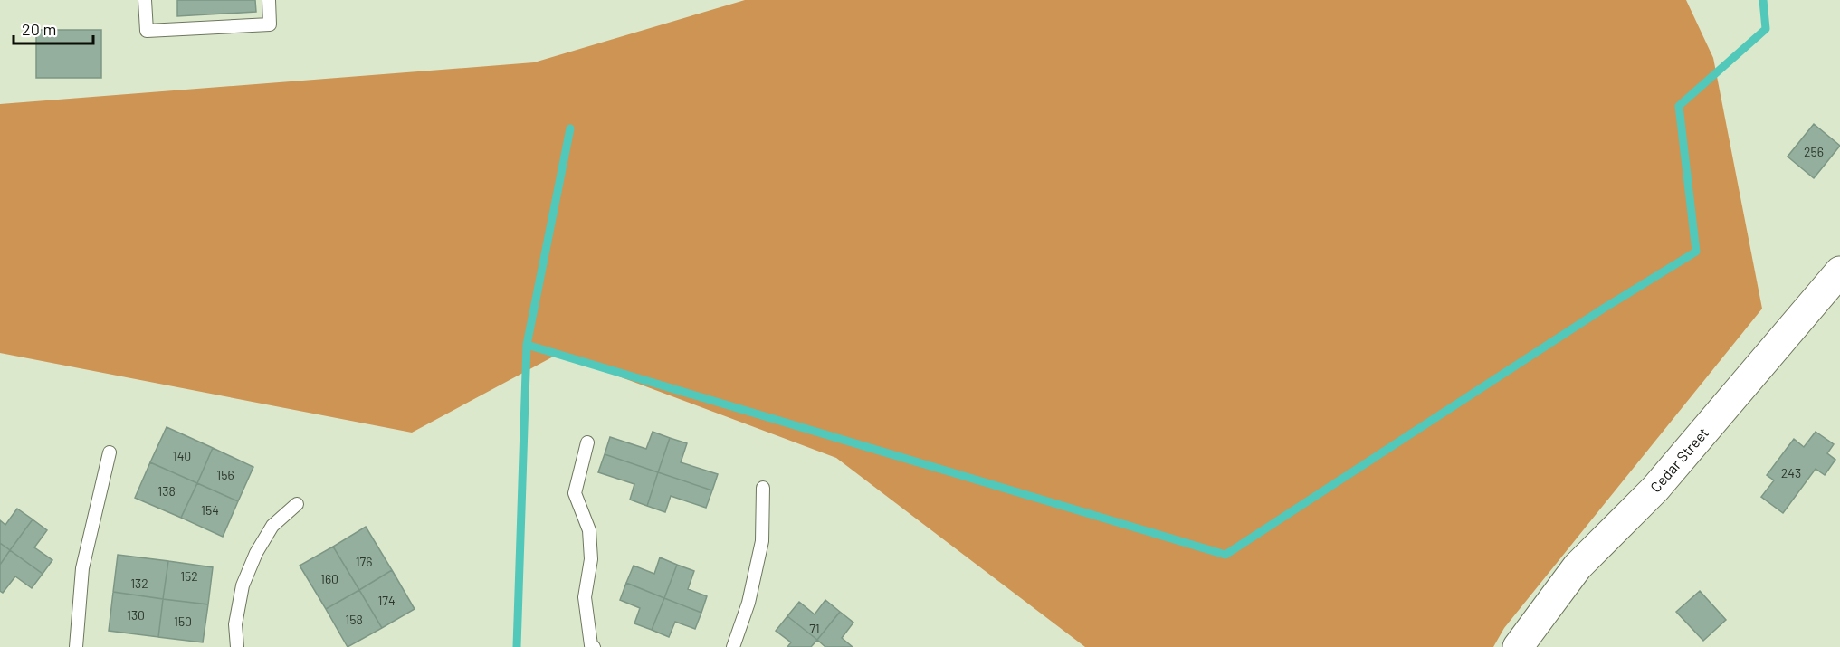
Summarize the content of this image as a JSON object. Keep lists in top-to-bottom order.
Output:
{
  "streets": {
    "street": ["Cedar Street"]
  },
  "house_numbers": [
    "256",
    "140",
    "243",
    "156",
    "138",
    "154",
    "176",
    "152",
    "160",
    "132",
    "174",
    "130",
    "158",
    "150",
    "71"
  ],
  "scale_bar": "20 m"
}
